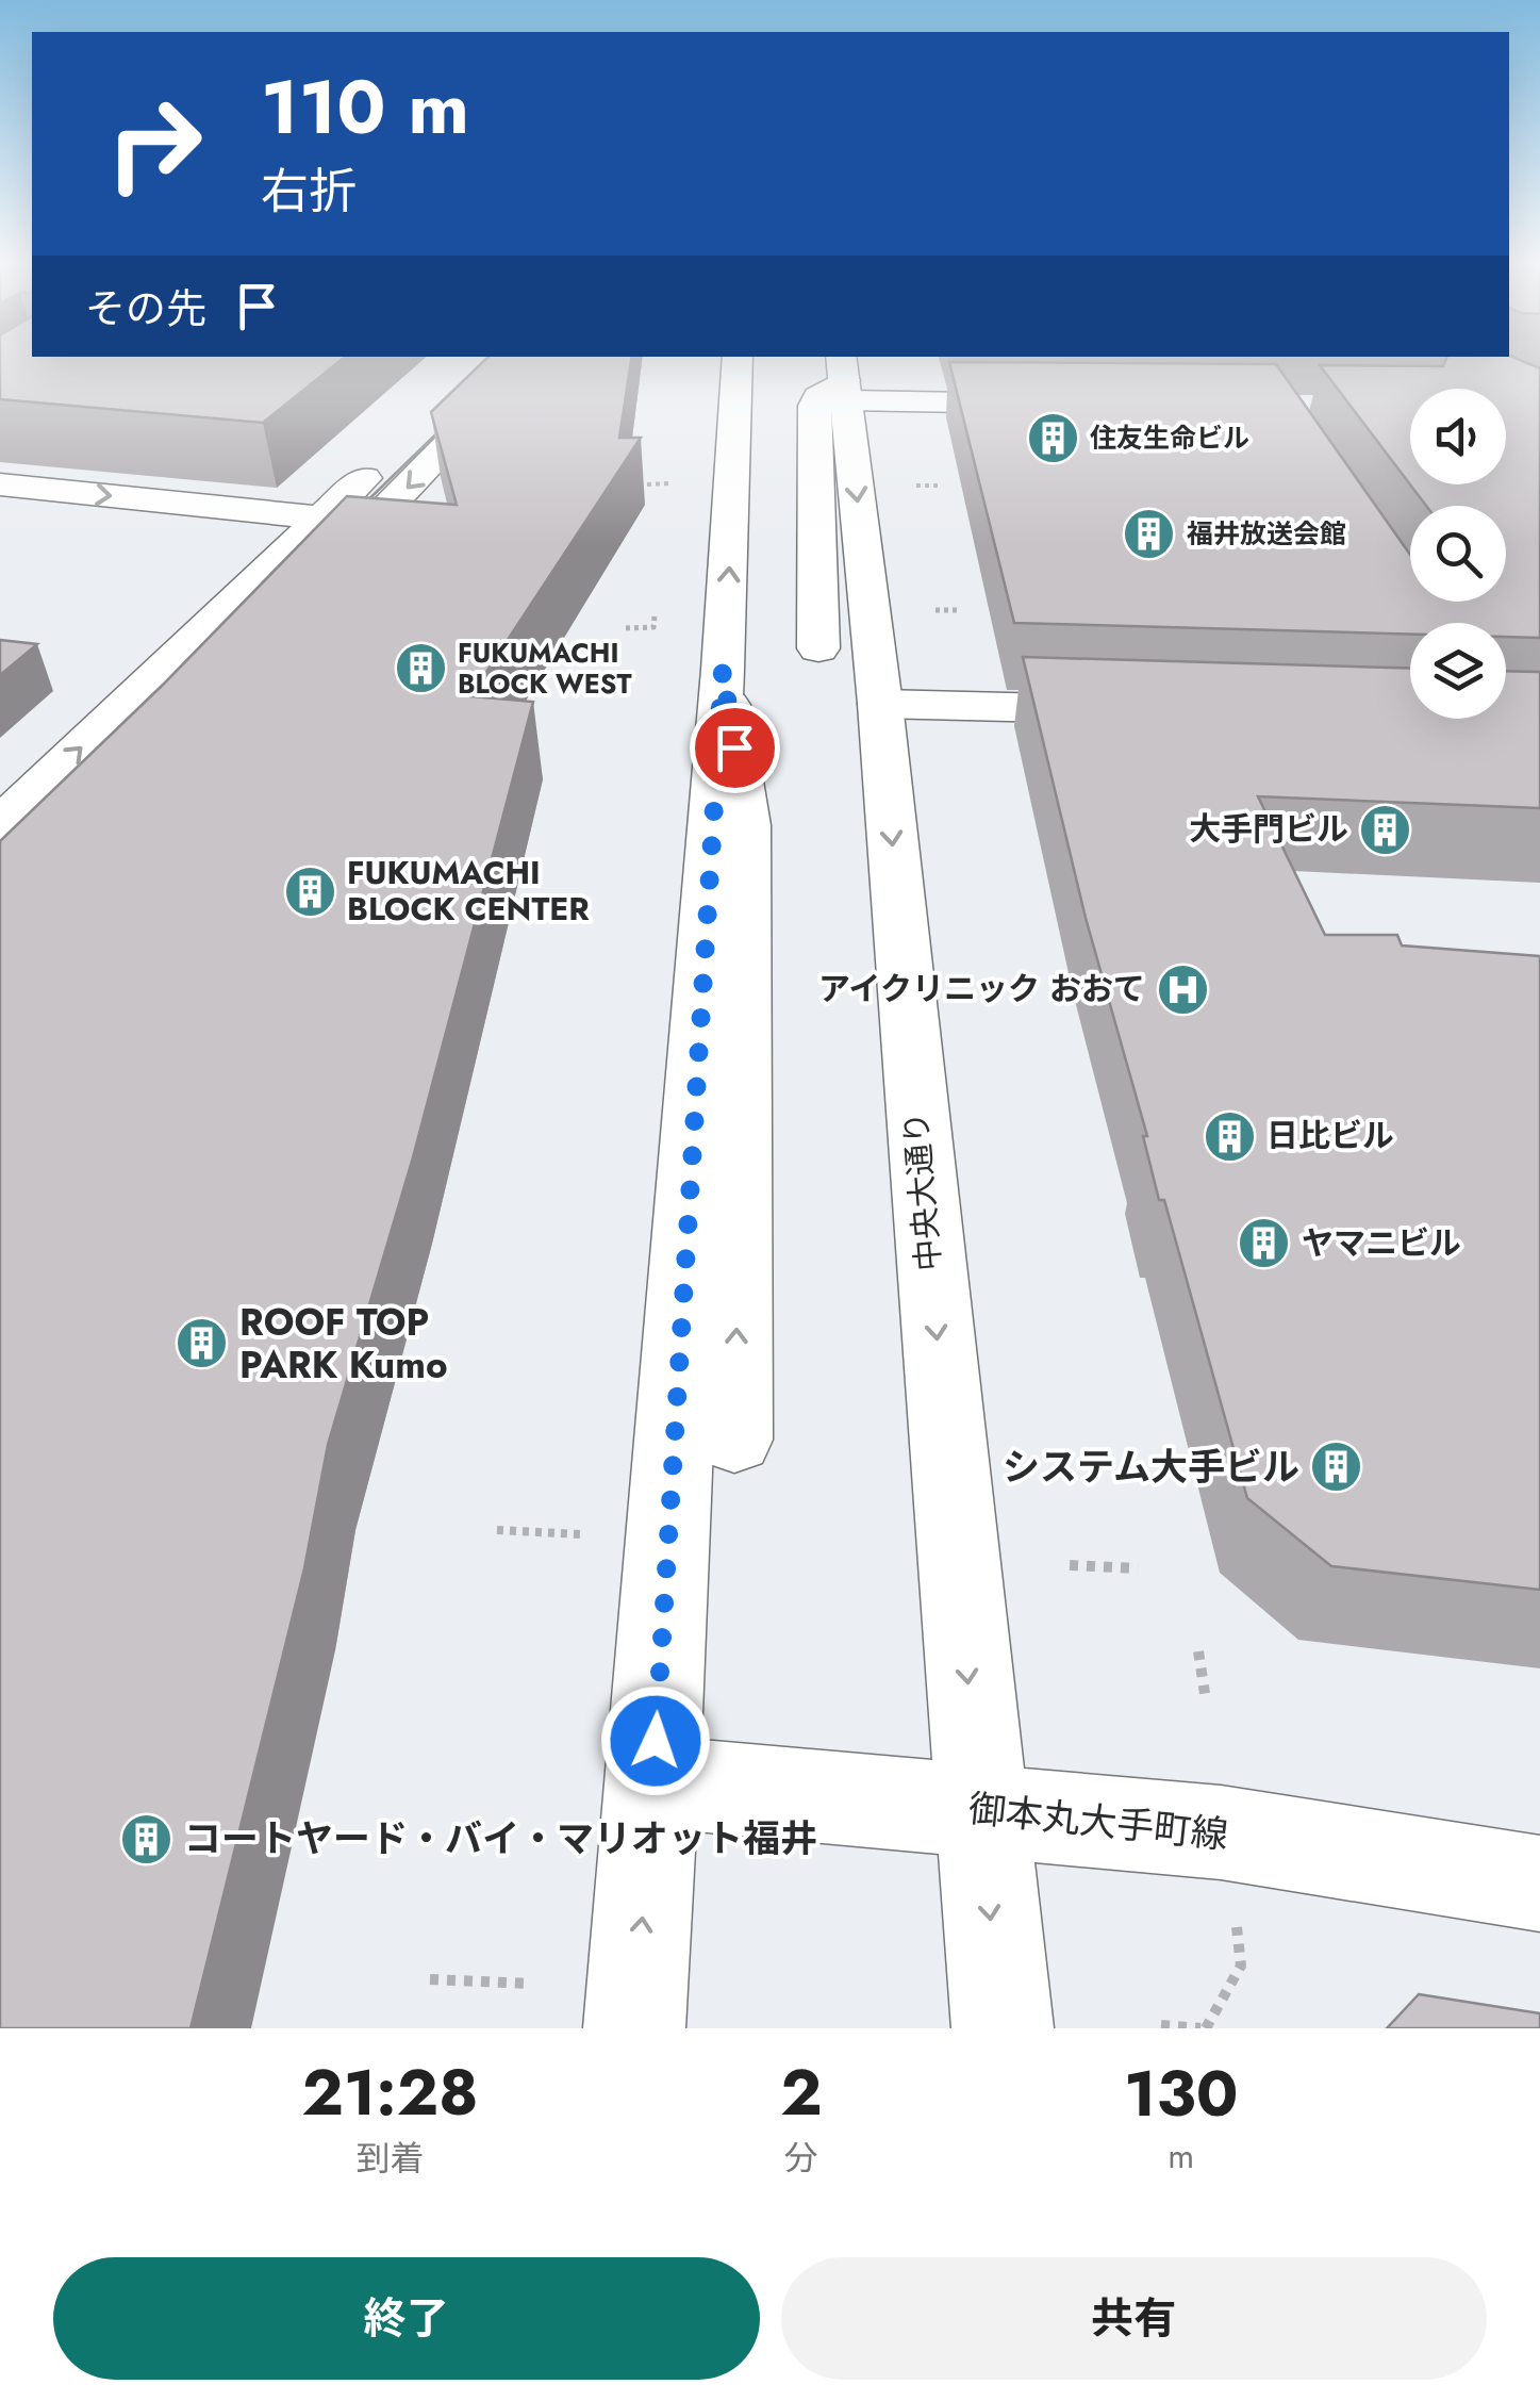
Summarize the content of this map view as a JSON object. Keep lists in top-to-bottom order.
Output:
{
  "streets": {
    "main road": ["中央大通り", "御本丸大手町線"]
  },
  "crossings": [
    ["中央大通り", "御本丸大手町線"]
  ],
  "places": {
    "building": [
      "住友生命ビル",
      "福井放送会館",
      "FUKUMACHI BLOCK WEST",
      "大手門ビル",
      "FUKUMACHI BLOCK CENTER",
      "日比ビル",
      "ヤマニビル",
      "ROOF TOP PARK Kumo",
      "システム大手ビル",
      "コートヤード・バイ・マリオット福井"
    ],
    "hospital": ["アイクリニック おおて"]
  },
  "page": {
    "turn": ["110 m", "右折"],
    "then": "その先",
    "eta": [
      "21:28",
      "到着",
      "2",
      "分",
      "130",
      "m"
    ],
    "buttons": ["終了", "共有"]
  }
}
